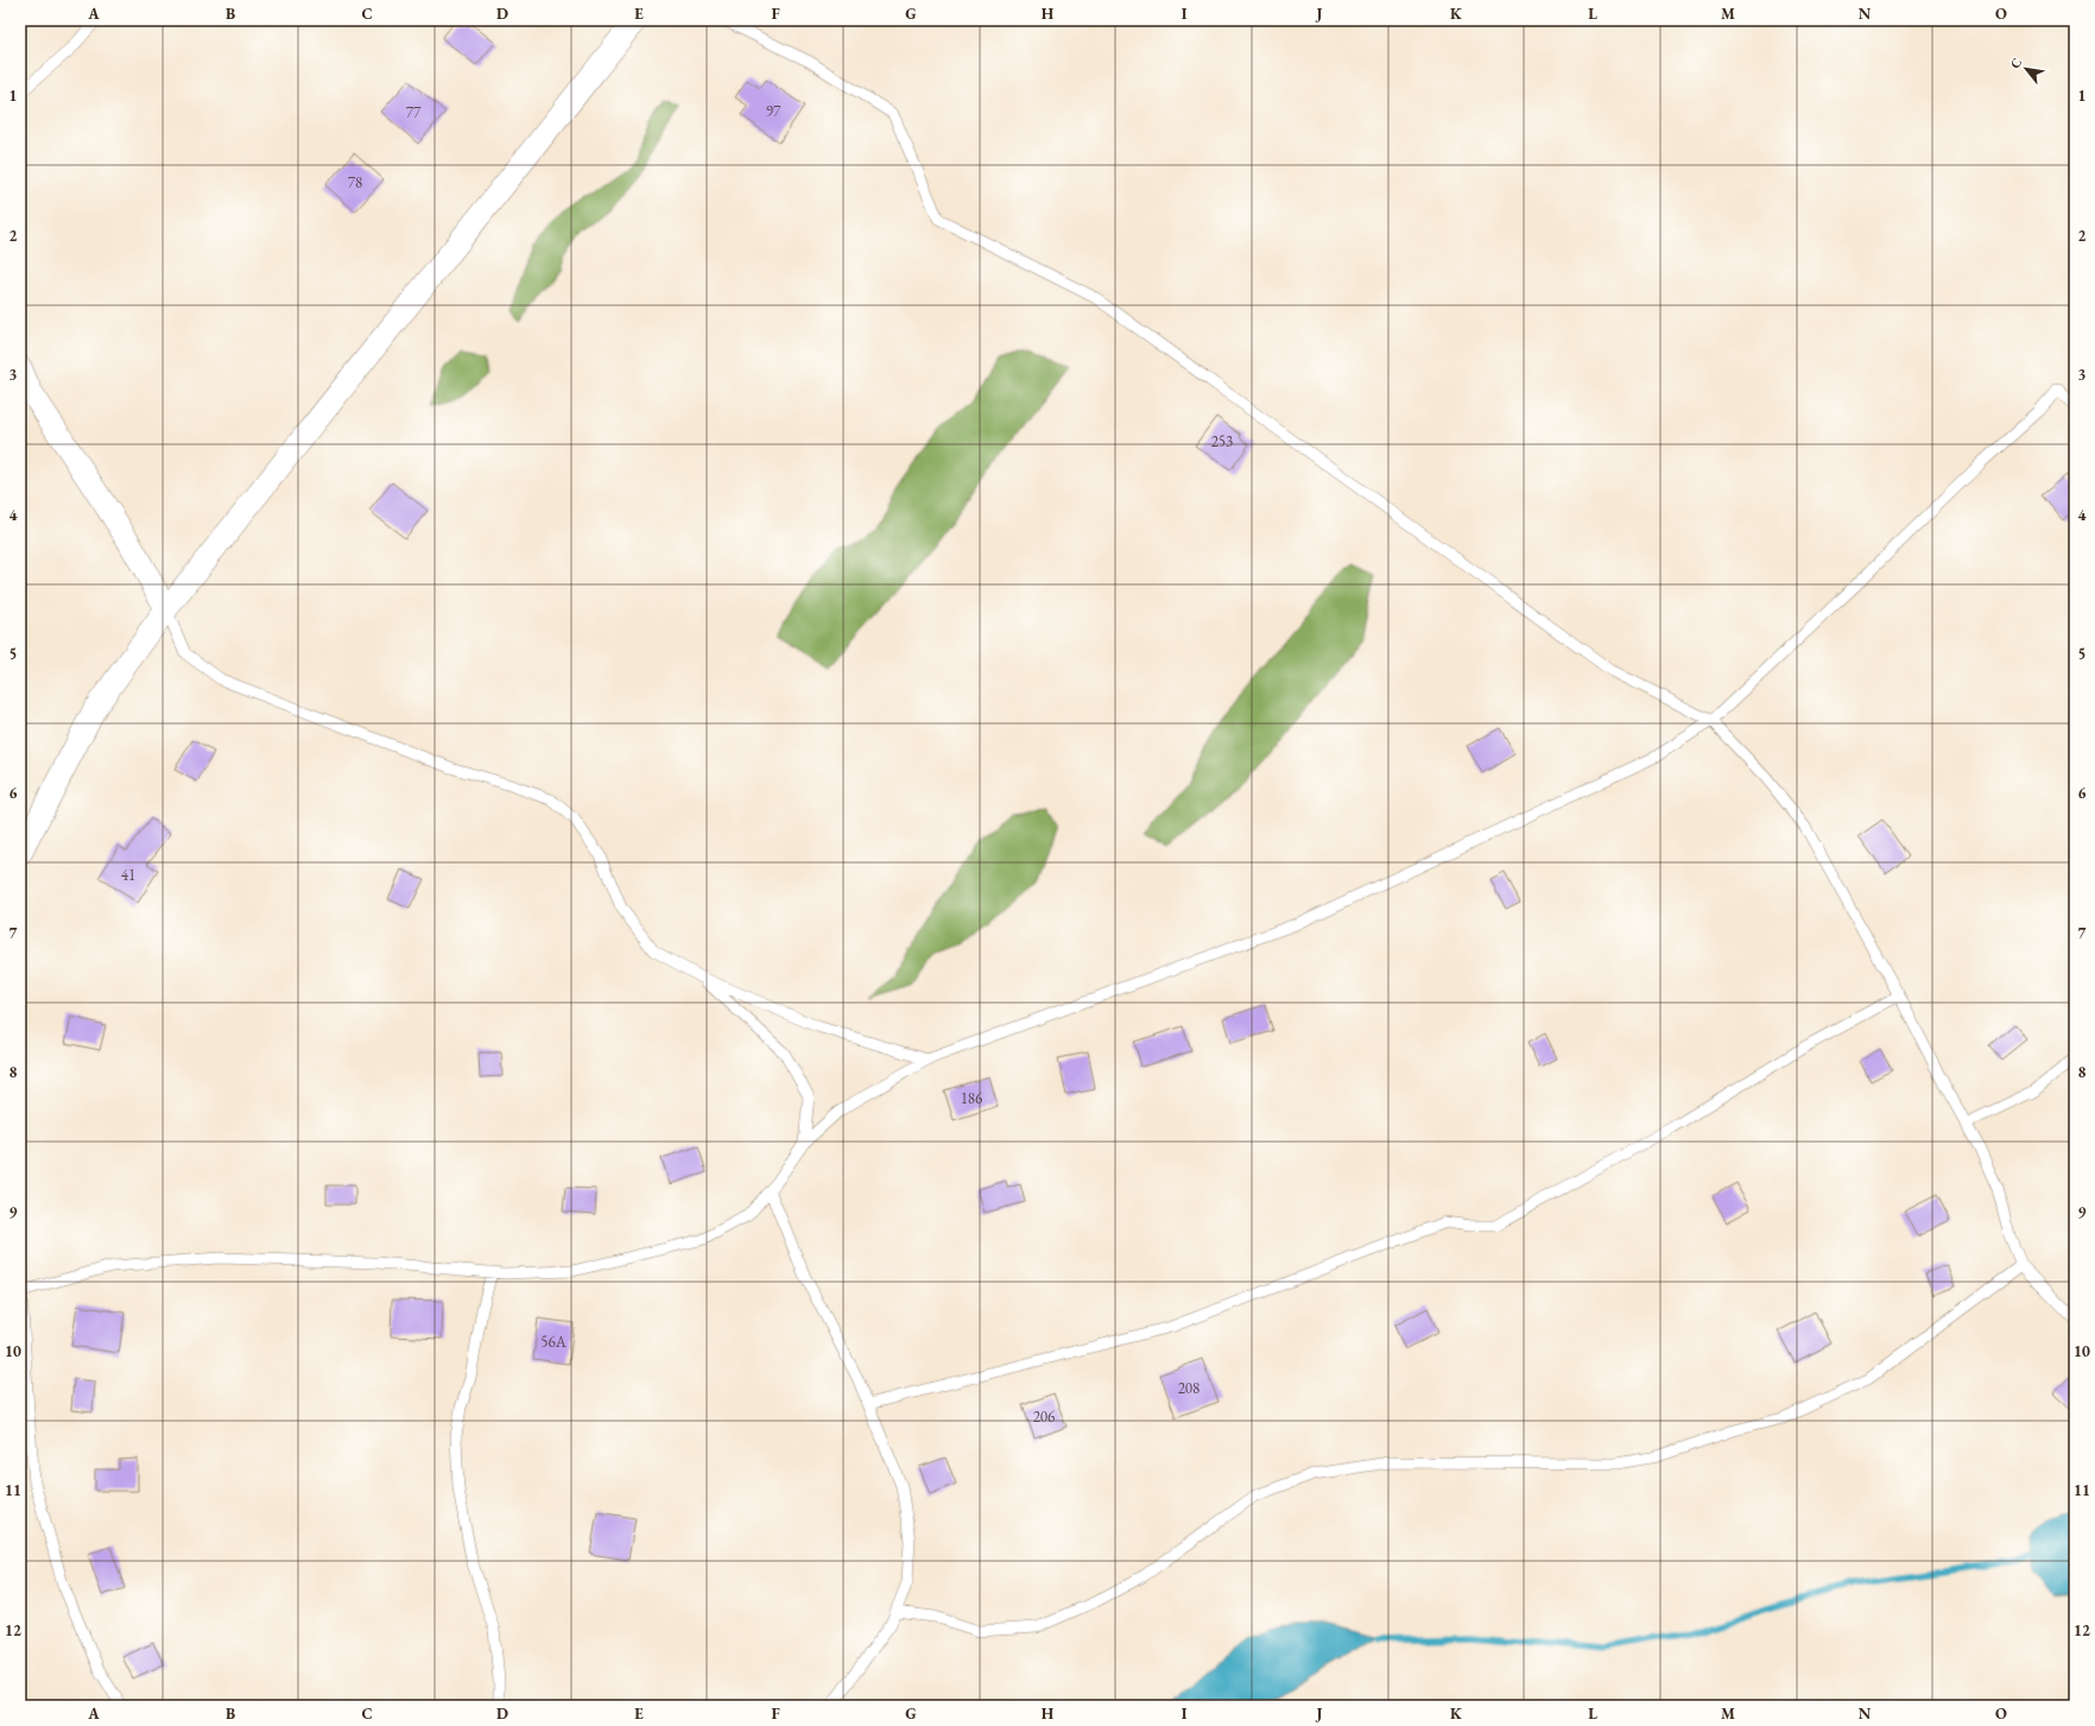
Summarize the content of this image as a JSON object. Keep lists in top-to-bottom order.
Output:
{
  "house_numbers": [
    "97",
    "77",
    "78",
    "253",
    "41",
    "186",
    "56А",
    "208",
    "206"
  ],
  "north": "top left",
  "grid": {
    "columns": [
      "A",
      "B",
      "C",
      "D",
      "E",
      "F",
      "G",
      "H",
      "I",
      "J",
      "K",
      "L",
      "M",
      "N",
      "O"
    ],
    "rows": [
      "1",
      "2",
      "3",
      "4",
      "5",
      "6",
      "7",
      "8",
      "9",
      "10",
      "11",
      "12"
    ]
  }
}
